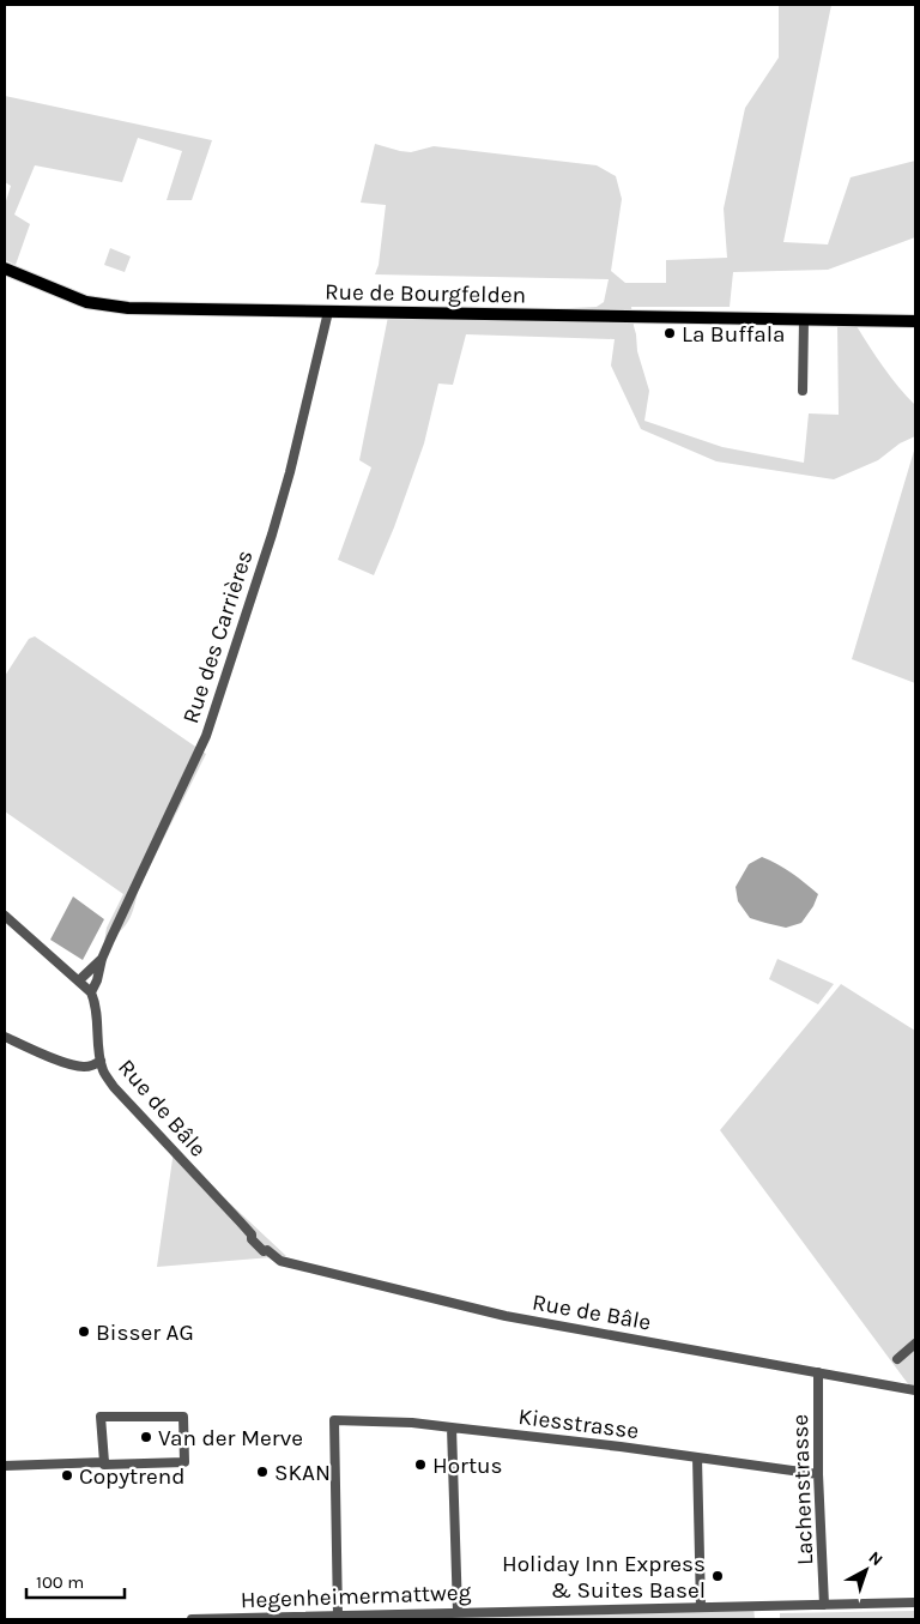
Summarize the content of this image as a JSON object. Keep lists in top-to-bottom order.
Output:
{
  "streets": {
    "main road": ["Rue de Bourgfelden"],
    "street": [
      "Rue des Carrières",
      "Rue de Bâle",
      "Kiesstrasse",
      "Lachenstrasse",
      "Hegenheimermattweg"
    ]
  },
  "crossings": [
    ["Rue de Bourgfelden", "Rue des Carrières"],
    ["Rue des Carrières", "Rue de Bâle"],
    ["Rue de Bâle", "Lachenstrasse"],
    ["Kiesstrasse", "Lachenstrasse"],
    ["Kiesstrasse", "Hegenheimermattweg"],
    ["Lachenstrasse", "Hegenheimermattweg"]
  ],
  "places": [
    "La Buffala",
    "Bisser AG",
    "Van der Merve",
    "Hortus",
    "SKAN",
    "Copytrend",
    "Holiday Inn Express & Suites Basel"
  ],
  "scale_bar": "100 m",
  "north": "top right"
}
